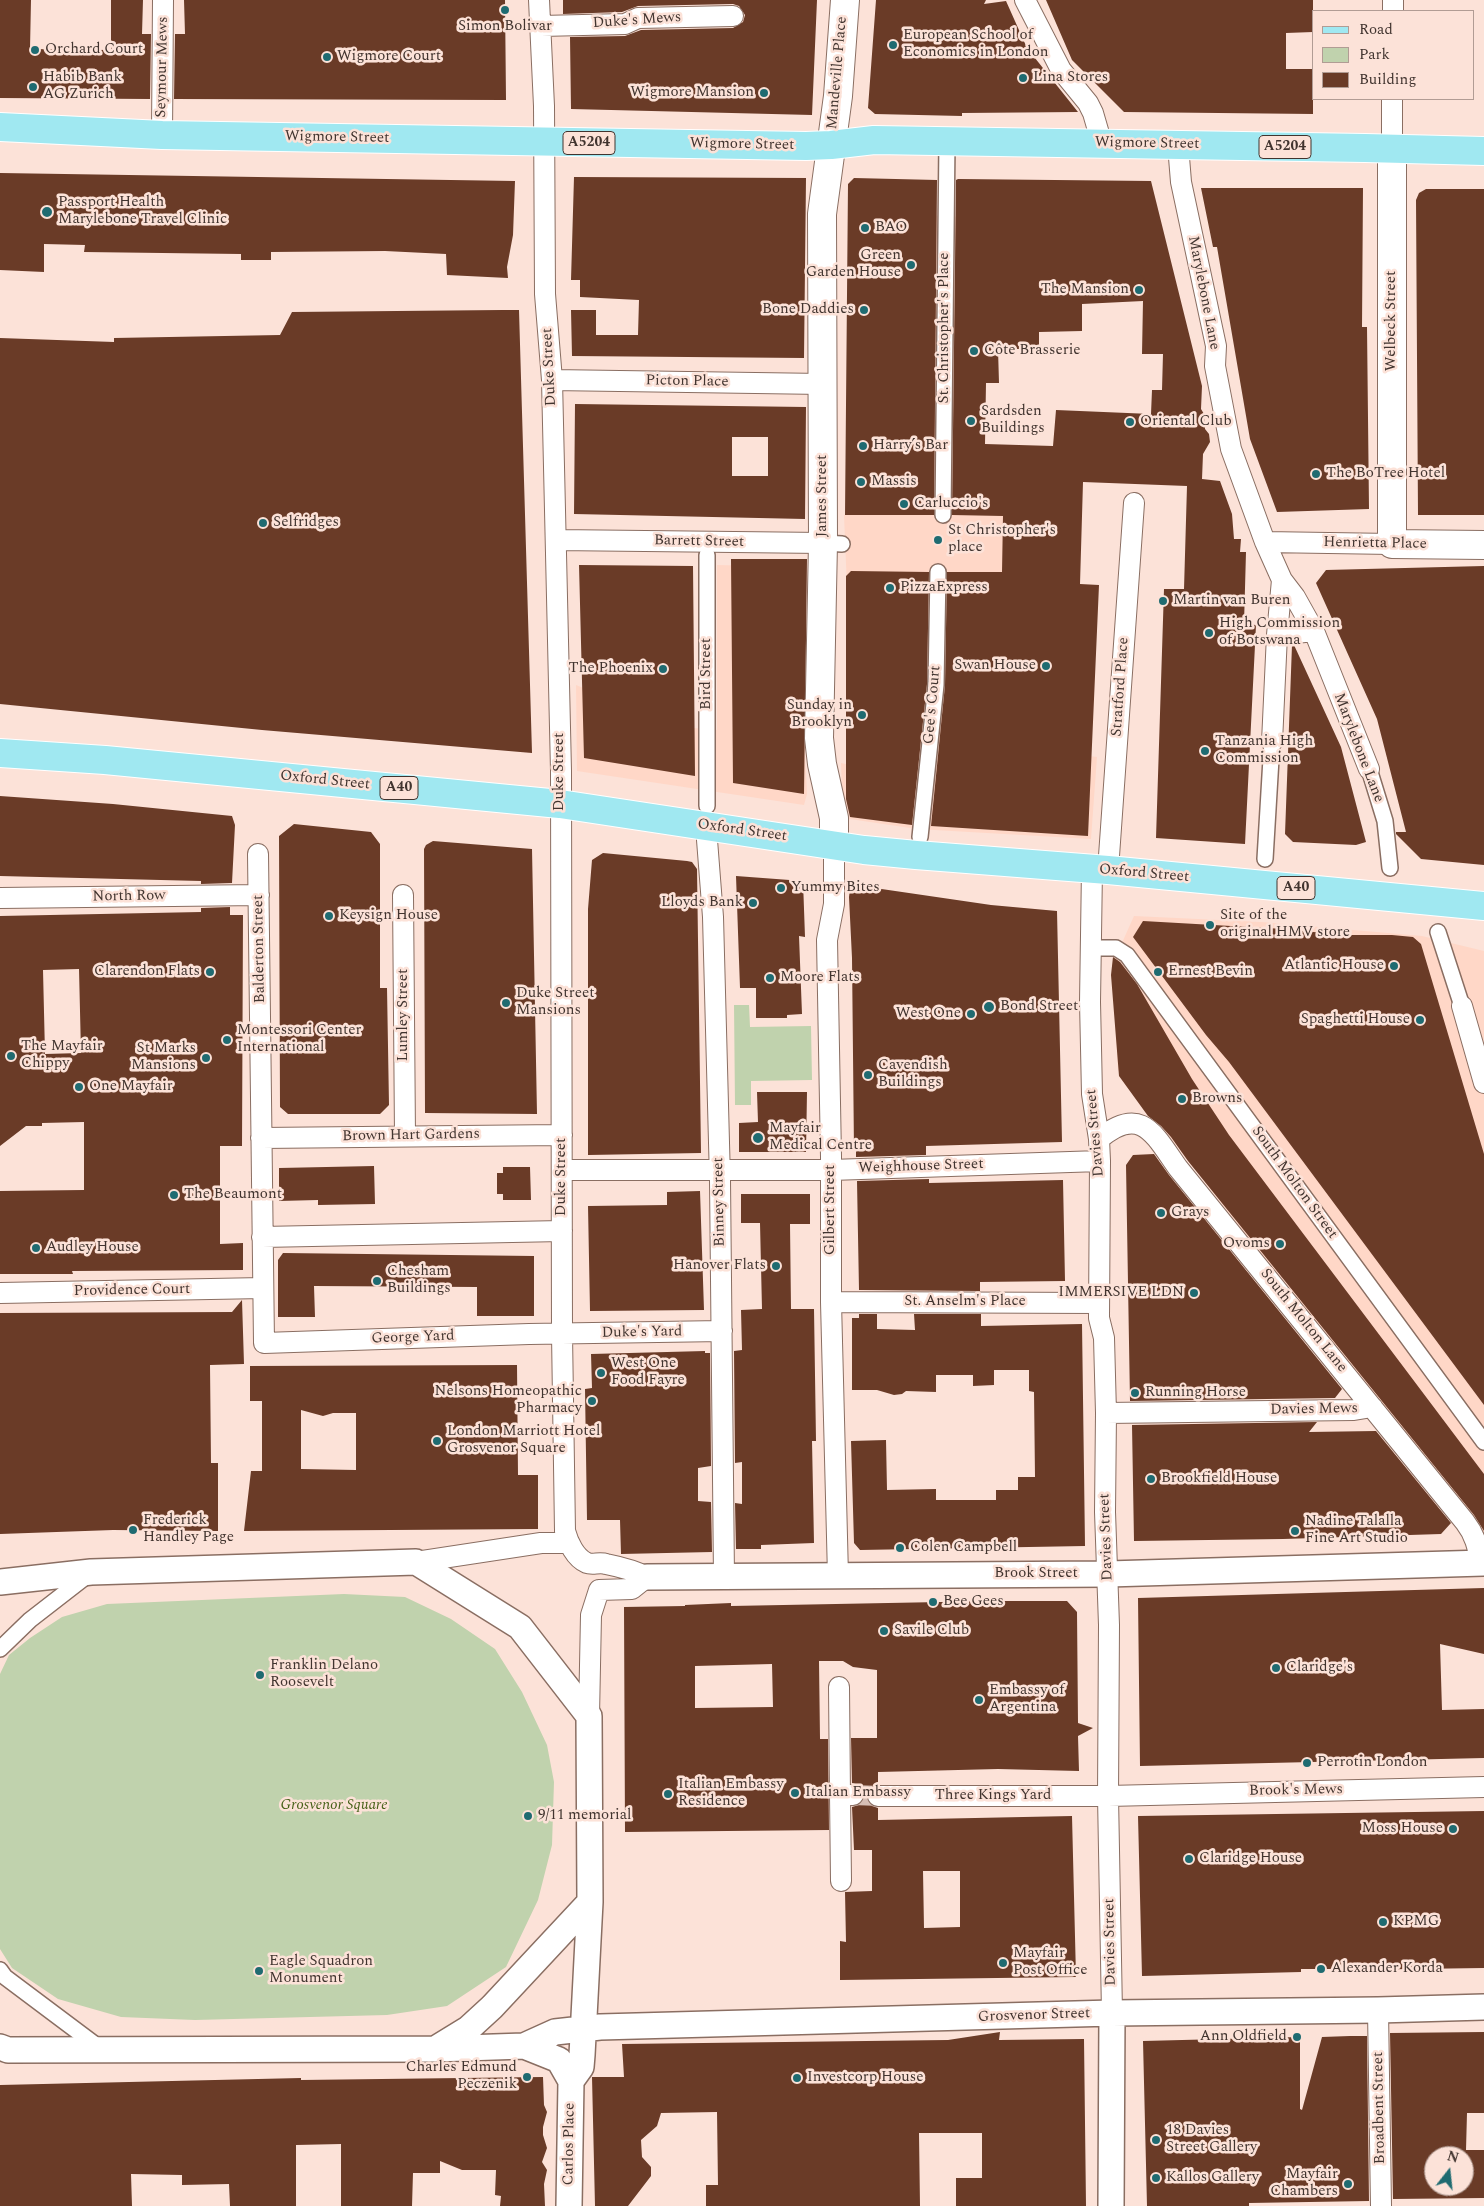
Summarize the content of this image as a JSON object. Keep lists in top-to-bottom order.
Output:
{
  "streets": {
    "main road": [
      "Mandeville Place",
      "Wigmore Street",
      "A5204",
      "Welbeck Street",
      "James Street",
      "Henrietta Place",
      "Oxford Street",
      "A40"
    ],
    "street": [
      "Duke's Mews",
      "Seymour Mews",
      "Marylebone Lane",
      "St. Christopher's Place",
      "Duke Street",
      "Picton Place",
      "Barrett Street",
      "Bird Street",
      "Stratford Place",
      "Gee's Court",
      "North Row",
      "Balderton Street",
      "Lumley Street",
      "Davies Street",
      "Brown Hart Gardens",
      "Weighhouse Street",
      "South Molton Street",
      "Binney Street",
      "Gilbert Street",
      "Providence Court",
      "St. Anselm's Place",
      "South Molton Lane",
      "Duke's Yard",
      "George Yard",
      "Davies Mews",
      "Brook Street",
      "Brook's Mews",
      "Three Kings Yard",
      "Grosvenor Street",
      "Broadbent Street",
      "Carlos Place"
    ]
  },
  "crossings": [
    ["Duke's Mews", "Duke Street"],
    ["Seymour Mews", "Wigmore Street"],
    ["Mandeville Place", "Wigmore Street"],
    ["Mandeville Place", "James Street"],
    ["Wigmore Street", "Marylebone Lane"],
    ["Wigmore Street", "Welbeck Street"],
    ["Wigmore Street", "St. Christopher's Place"],
    ["Wigmore Street", "Duke Street"],
    ["Wigmore Street", "James Street"],
    ["Marylebone Lane", "Henrietta Place"],
    ["Welbeck Street", "Henrietta Place"],
    ["Duke Street", "Picton Place"],
    ["Duke Street", "Barrett Street"],
    ["Duke Street", "Oxford Street"],
    ["Duke Street", "Brown Hart Gardens"],
    ["Duke Street", "Weighhouse Street"],
    ["Duke Street", "Duke's Yard"],
    ["Duke Street", "George Yard"],
    ["Picton Place", "James Street"],
    ["James Street", "Barrett Street"],
    ["James Street", "Oxford Street"],
    ["James Street", "Gilbert Street"],
    ["Barrett Street", "Bird Street"],
    ["Bird Street", "Oxford Street"],
    ["Bird Street", "Binney Street"],
    ["Stratford Place", "Oxford Street"],
    ["Stratford Place", "Davies Street"],
    ["Oxford Street", "Davies Street"],
    ["Oxford Street", "Binney Street"],
    ["Oxford Street", "Gilbert Street"],
    ["North Row", "Balderton Street"],
    ["Balderton Street", "Brown Hart Gardens"],
    ["Balderton Street", "Providence Court"],
    ["Balderton Street", "George Yard"],
    ["Lumley Street", "Brown Hart Gardens"],
    ["Davies Street", "Weighhouse Street"],
    ["Davies Street", "South Molton Street"],
    ["Davies Street", "St. Anselm's Place"],
    ["Davies Street", "South Molton Lane"],
    ["Davies Street", "Davies Mews"],
    ["Davies Street", "Brook Street"],
    ["Davies Street", "Brook's Mews"],
    ["Davies Street", "Three Kings Yard"],
    ["Davies Street", "Grosvenor Street"],
    ["Weighhouse Street", "Binney Street"],
    ["Weighhouse Street", "Gilbert Street"],
    ["Binney Street", "Duke's Yard"],
    ["Binney Street", "Brook Street"],
    ["Gilbert Street", "St. Anselm's Place"],
    ["Gilbert Street", "Brook Street"],
    ["South Molton Lane", "Davies Mews"],
    ["South Molton Lane", "Brook Street"],
    ["Duke's Yard", "George Yard"],
    ["Brook's Mews", "Three Kings Yard"],
    ["Grosvenor Street", "Broadbent Street"],
    ["Grosvenor Street", "Carlos Place"]
  ],
  "parks": ["Grosvenor Square"],
  "places": [
    "Simon Bolivar",
    "European School of Economics in London",
    "Orchard Court",
    "Wigmore Court",
    "Lina Stores",
    "Habib Bank AG Zurich",
    "Wigmore Mansion",
    "Passport Health Marylebone Travel Clinic",
    "BAO",
    "Green Garden House",
    "The Mansion",
    "Bone Daddies",
    "Côte Brasserie",
    "Sardsden Buildings",
    "Oriental Club",
    "Harry’s Bar",
    "The BoTree Hotel",
    "Massis",
    "Carluccio's",
    "Selfridges",
    "St Christopher's place",
    "PizzaExpress",
    "Martin van Buren",
    "High Commission of Botswana",
    "Swan House",
    "The Phoenix",
    "Sunday in Brooklyn",
    "Tanzania High Commission",
    "Yummy Bites",
    "Lloyds Bank",
    "Keysign House",
    "Site of the original HMV store",
    "Atlantic House",
    "Clarendon Flats",
    "Ernest Bevin",
    "Moore Flats",
    "Duke Street Mansions",
    "Bond Street",
    "West One",
    "Spaghetti House",
    "Montessori Center International",
    "The Mayfair Chippy",
    "St Marks Mansions",
    "Cavendish Buildings",
    "One Mayfair",
    "Browns",
    "Mayfair Medical Centre",
    "The Beaumont",
    "Grays",
    "Ovoms",
    "Audley House",
    "Hanover Flats",
    "Chesham Buildings",
    "IMMERSIVE LDN",
    "West One Food Fayre",
    "Running Horse",
    "Nelsons Homeopathic Pharmacy",
    "London Marriott Hotel Grosvenor Square",
    "Brookfield House",
    "Frederick Handley Page",
    "Nadine Talalla Fine Art Studio",
    "Colen Campbell",
    "Bee Gees",
    "Savile Club",
    "Claridge's",
    "Franklin Delano Roosevelt",
    "Embassy of Argentina",
    "Perrotin London",
    "Italian Embassy",
    "Italian Embassy Residence",
    "9/11 memorial",
    "Moss House",
    "Claridge House",
    "KPMG",
    "Mayfair Post Office",
    "Alexander Korda",
    "Eagle Squadron Monument",
    "Ann Oldfield",
    "Charles Edmund Peczenik",
    "Investcorp House",
    "18 Davies Street Gallery",
    "Kallos Gallery",
    "Mayfair Chambers"
  ],
  "legend": ["Road", "Park", "Building"],
  "north": "top"
}
